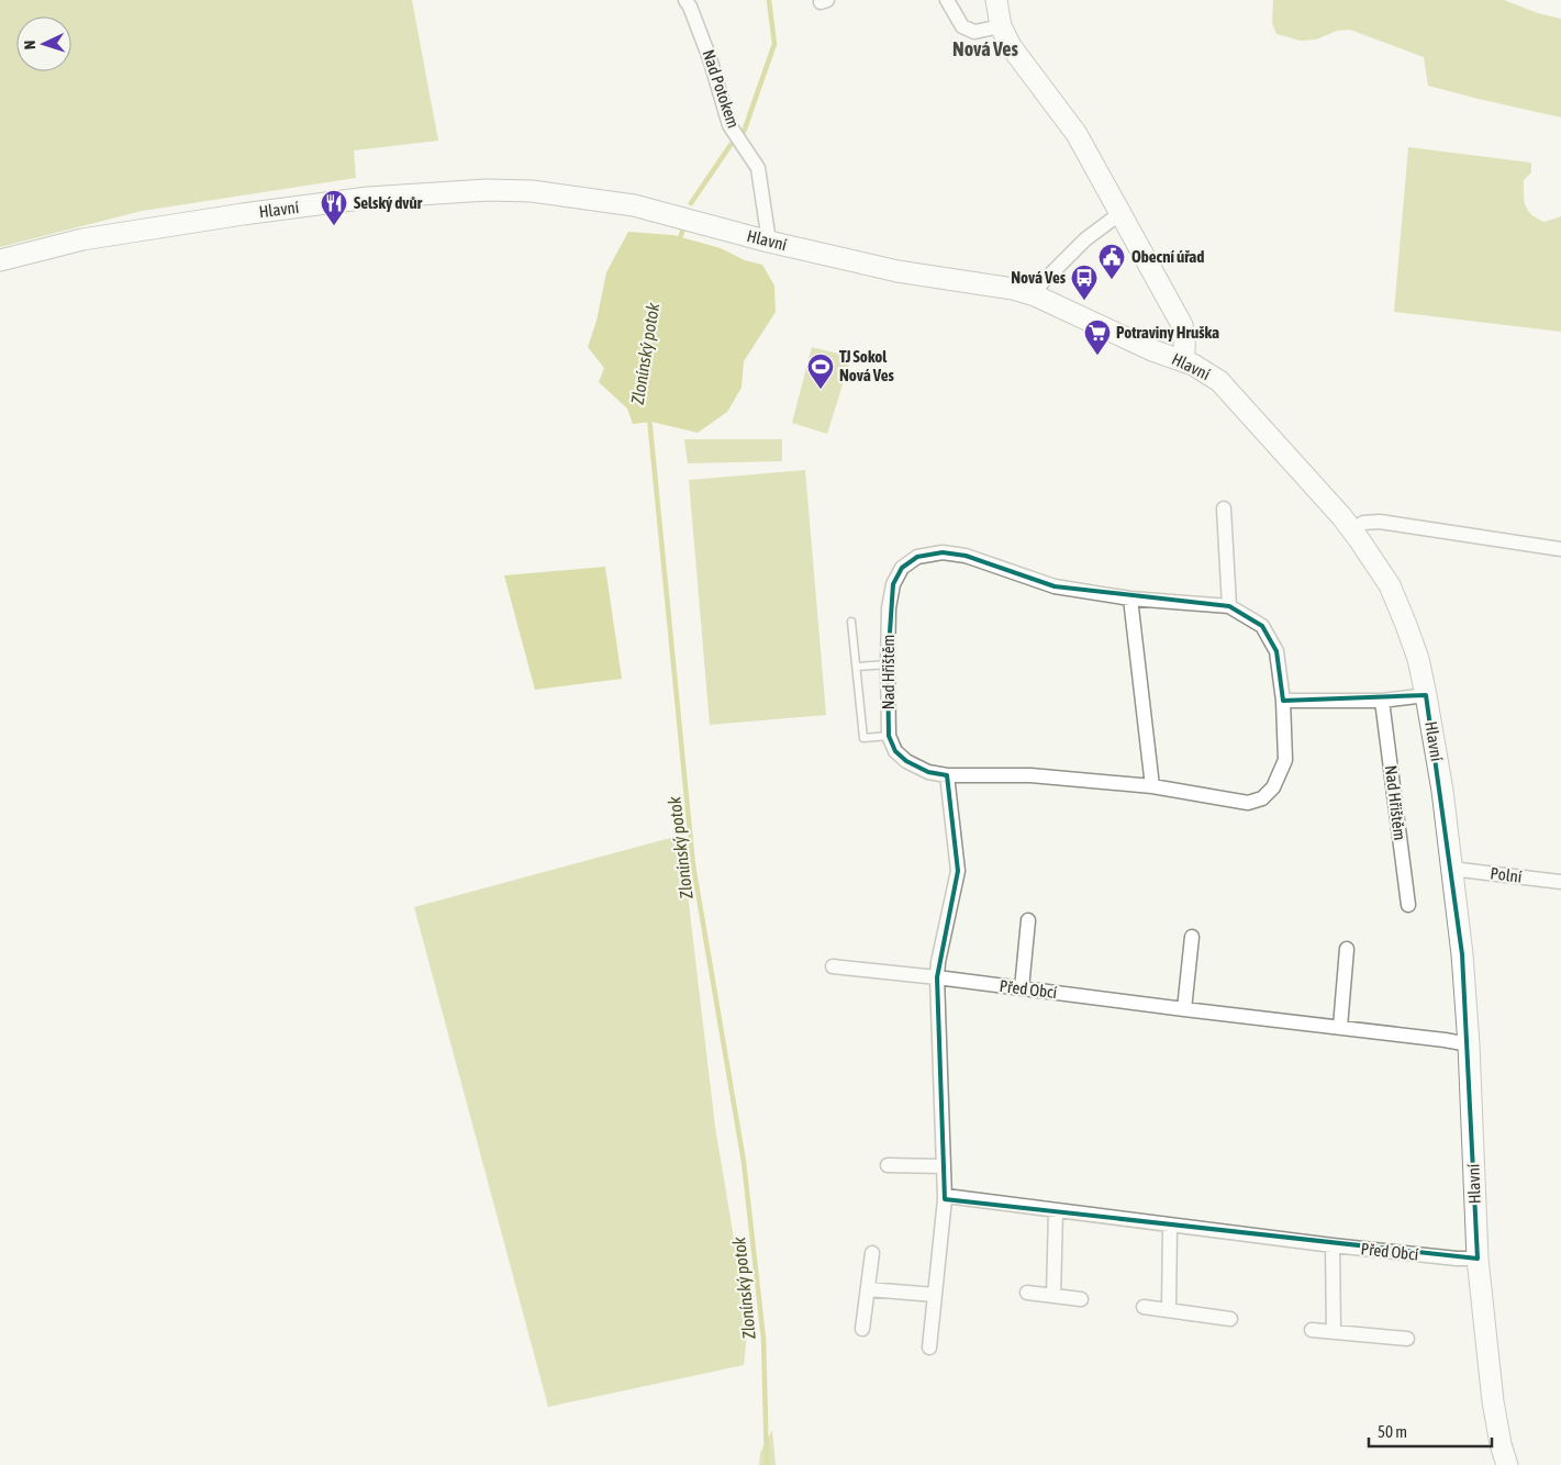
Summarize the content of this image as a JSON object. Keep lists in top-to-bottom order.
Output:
{
  "streets": {
    "street": [
      "Nad Potokem",
      "Hlavní",
      "Nad Hřištěm",
      "Polní",
      "Před Obcí"
    ]
  },
  "crossings": [
    ["Nad Potokem", "Hlavní"],
    ["Hlavní", "Polní"],
    ["Hlavní", "Před Obcí"]
  ],
  "districts": ["Nová Ves"],
  "water": ["Zlonínský potok"],
  "places": {
    "restaurant": ["Selský dvůr"],
    "public building": ["Obecní úřad"],
    "bus stop": ["Nová Ves"],
    "supermarket": ["Potraviny Hruška"],
    "sports": ["TJ Sokol Nová Ves"]
  },
  "scale_bar": "50 m",
  "north": "left"
}
